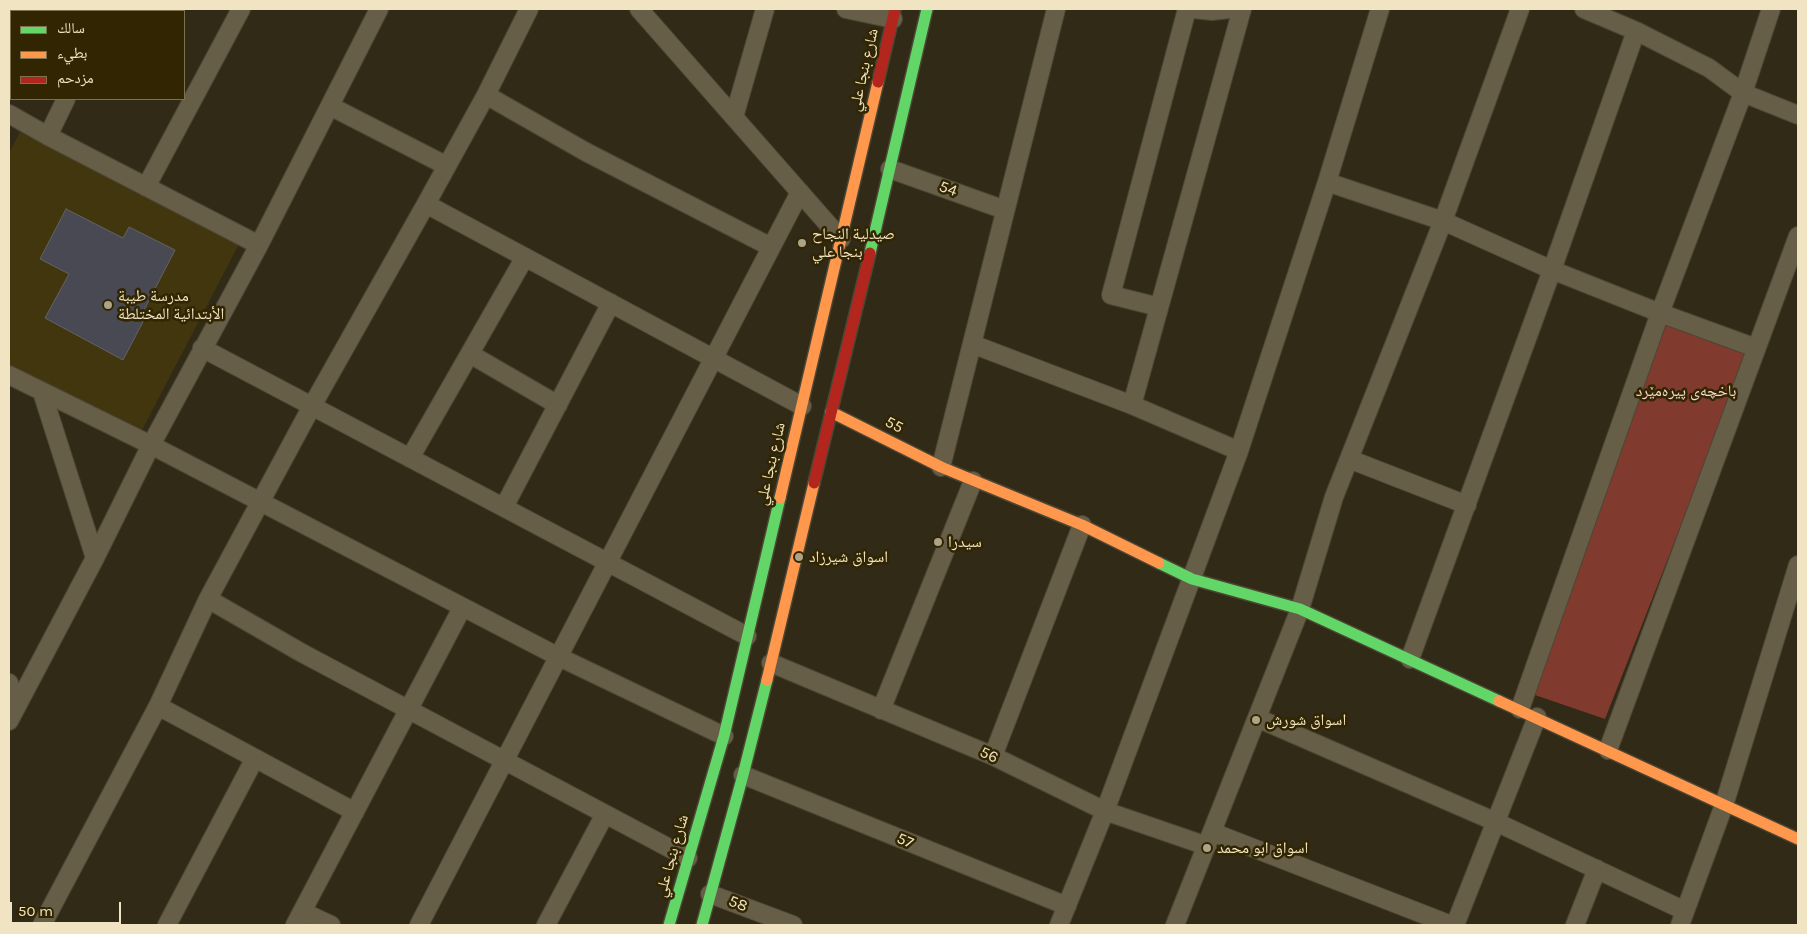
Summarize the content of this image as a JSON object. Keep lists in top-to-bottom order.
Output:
{
  "streets": {
    "main road": ["شارع بنجا علي", "55"],
    "street": [
      "54",
      "56",
      "57",
      "58"
    ]
  },
  "parks": ["باخچەی پیرەمێرد"],
  "places": [
    "صيدلية النجاح بنجا علي",
    "مدرسة طيبة الأبتدائية المختلطة",
    "سيدرا",
    "اسواق شيرزاد",
    "اسواق شورش",
    "اسواق ابو محمد"
  ],
  "legend": ["سالك", "بطيء", "مزدحم"],
  "scale_bar": "50 m"
}
